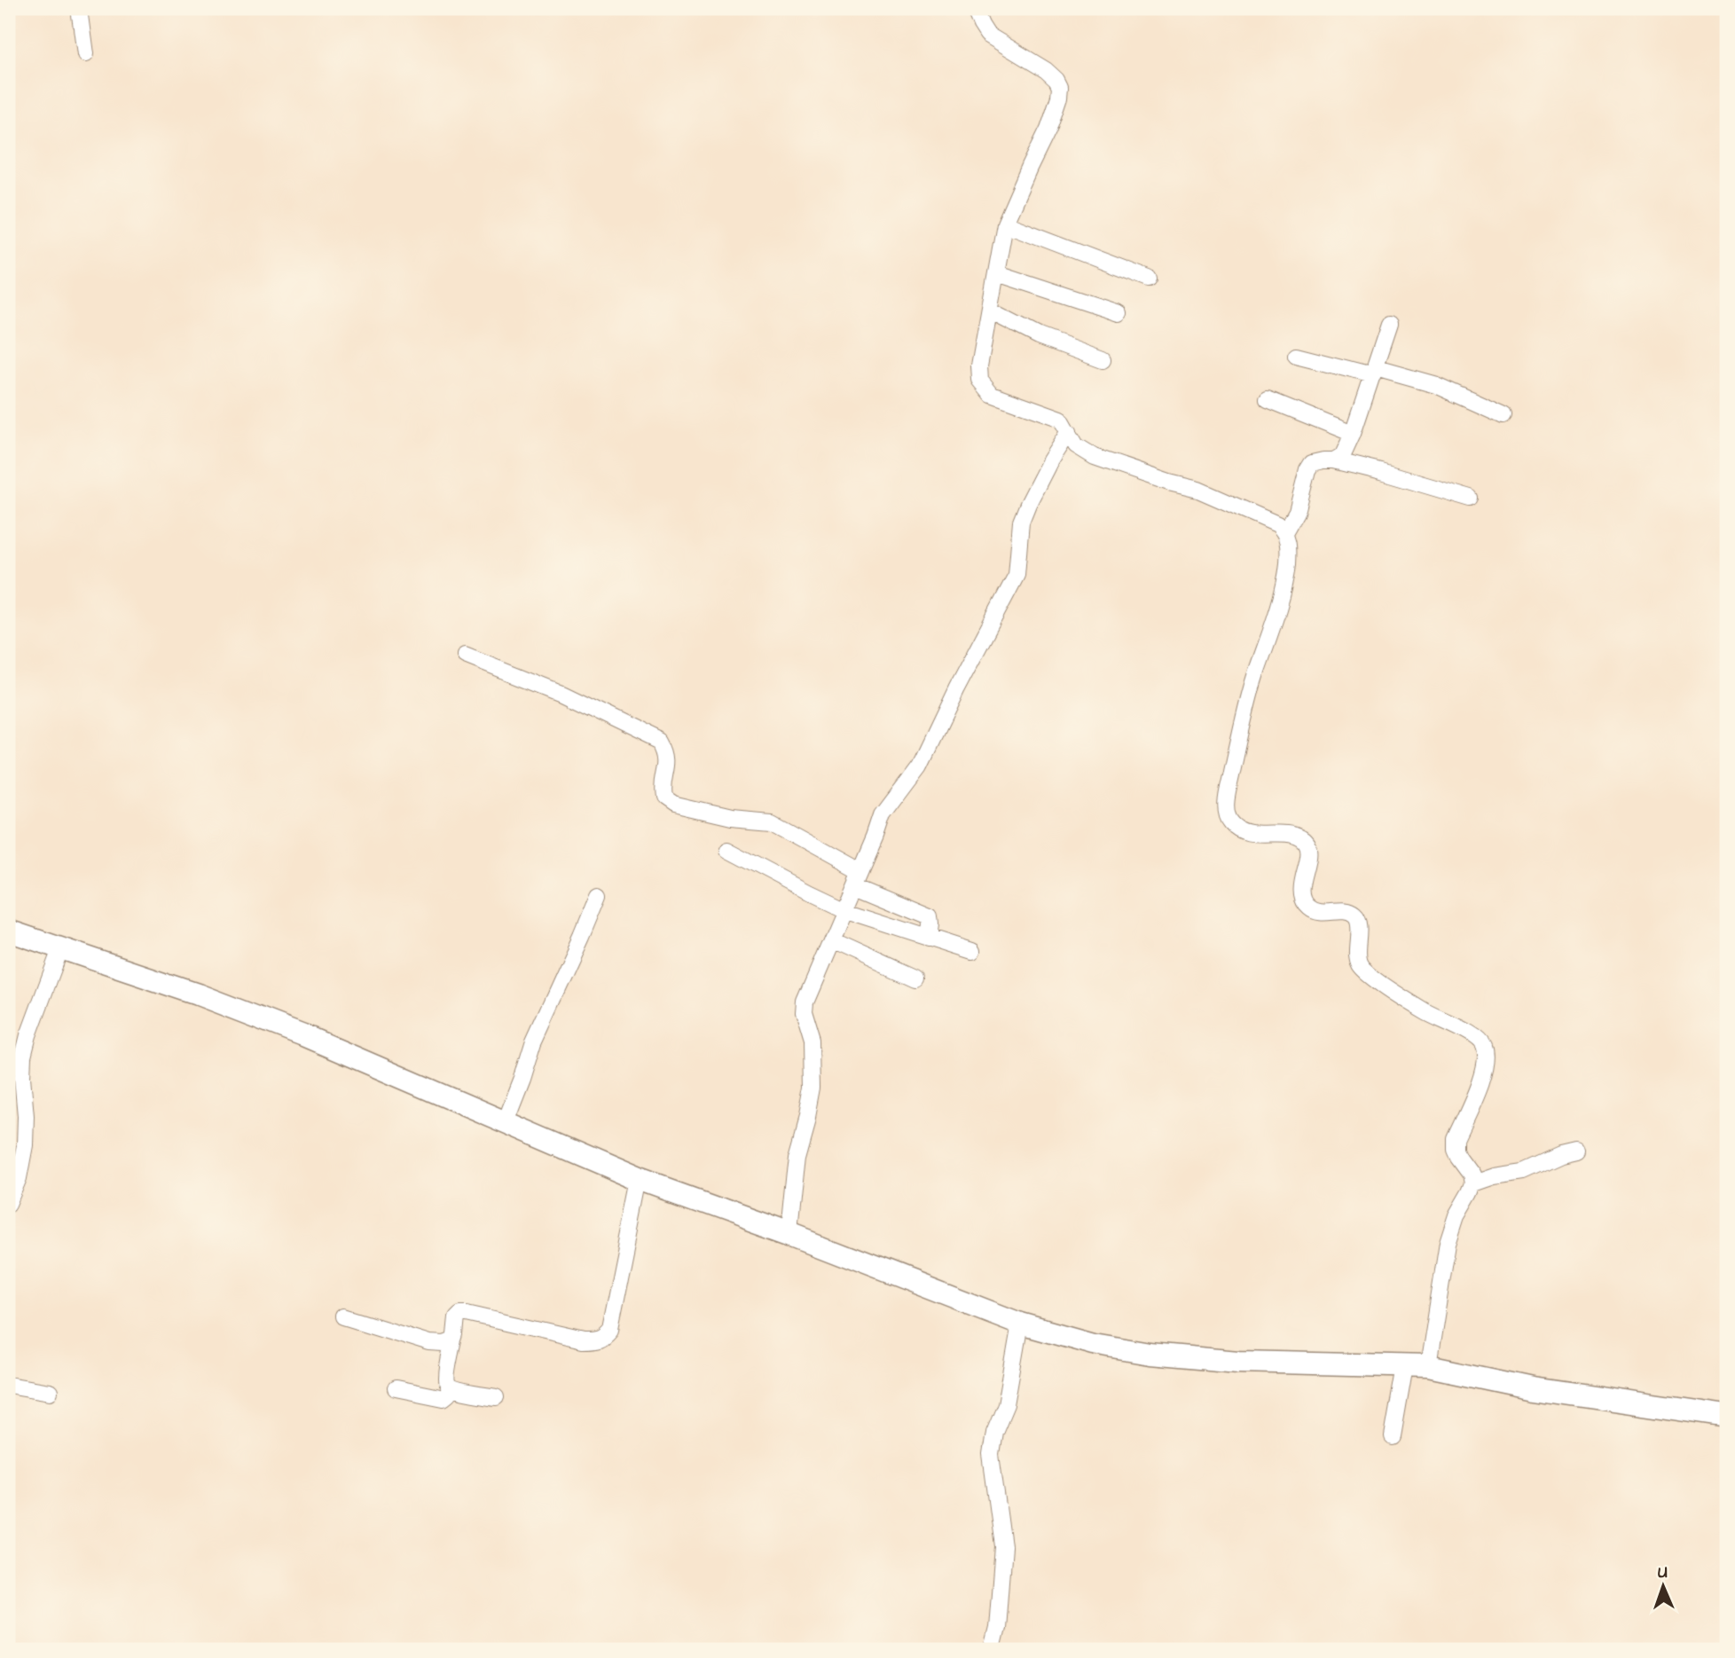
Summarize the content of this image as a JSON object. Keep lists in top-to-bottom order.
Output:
{
  "north": "top"
}
